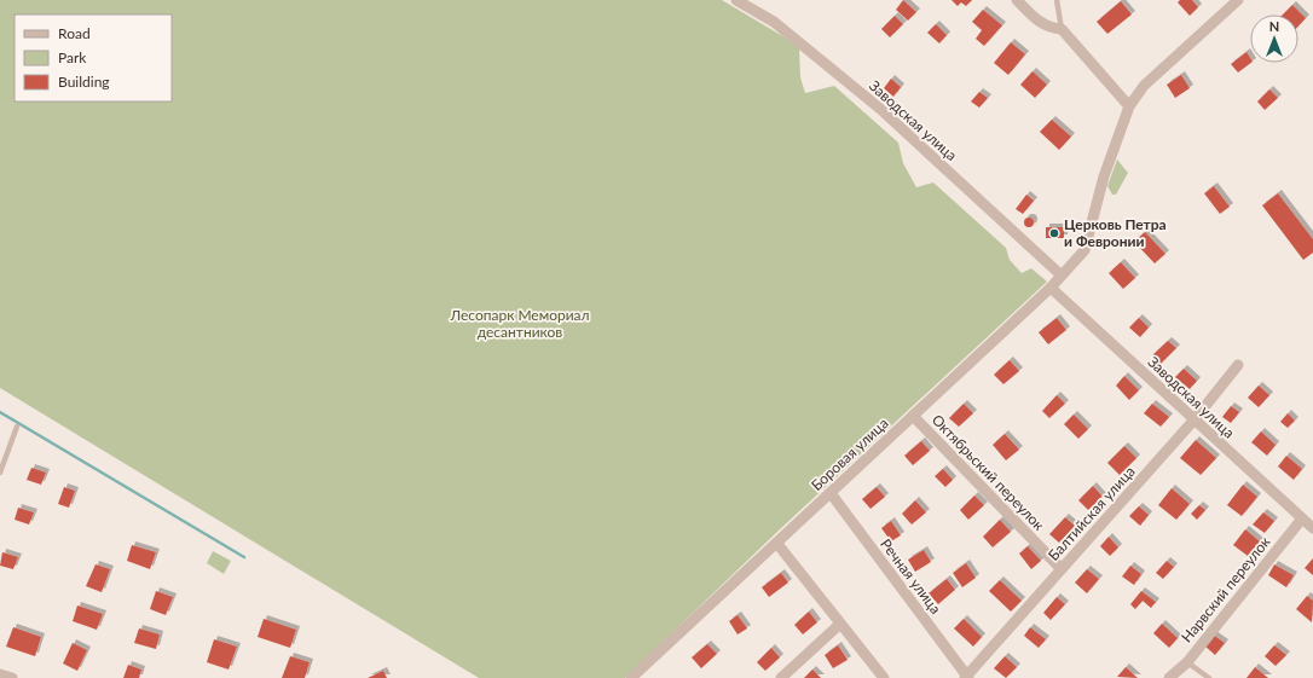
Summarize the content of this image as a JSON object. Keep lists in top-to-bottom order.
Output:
{
  "streets": {
    "street": [
      "Заводская улица",
      "Боровая улица",
      "Октябрьский переулок",
      "Балтийская улица",
      "Речная улица",
      "Нарвский переулок"
    ]
  },
  "crossings": [
    ["Заводская улица", "Боровая улица"],
    ["Заводская улица", "Балтийская улица"],
    ["Заводская улица", "Нарвский переулок"],
    ["Боровая улица", "Октябрьский переулок"],
    ["Боровая улица", "Речная улица"],
    ["Октябрьский переулок", "Балтийская улица"],
    ["Балтийская улица", "Речная улица"]
  ],
  "parks": ["Лесопарк Мемориал десантников"],
  "places": ["Церковь Петра и Февронии"],
  "legend": ["Road", "Park", "Building"],
  "north": "top"
}
